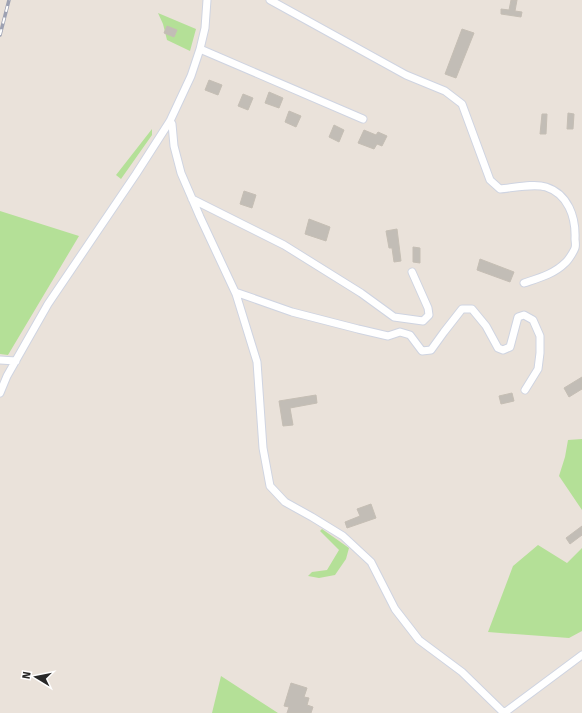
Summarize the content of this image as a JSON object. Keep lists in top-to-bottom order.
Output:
{
  "north": "left"
}
